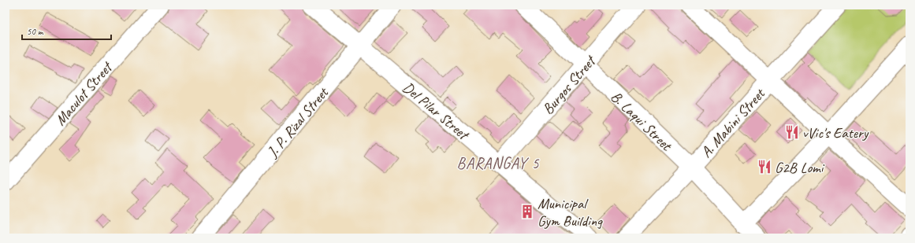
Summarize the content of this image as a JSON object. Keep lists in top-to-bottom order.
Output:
{
  "streets": {
    "street": [
      "Burgos Street",
      "Maculot Street",
      "Del Pilar Street",
      "B. Laqui Street",
      "J. P. Rizal Street",
      "A. Mabini Street"
    ]
  },
  "crossings": [
    ["Burgos Street", "Del Pilar Street"],
    ["Burgos Street", "B. Laqui Street"],
    ["Del Pilar Street", "J. P. Rizal Street"],
    ["B. Laqui Street", "A. Mabini Street"]
  ],
  "districts": ["BARANGAY 5"],
  "places": {
    "restaurant": ["vVic's Eatery", "G2B Lomi"],
    "building": ["Municipal Gym Building"]
  },
  "scale_bar": "50 m"
}
